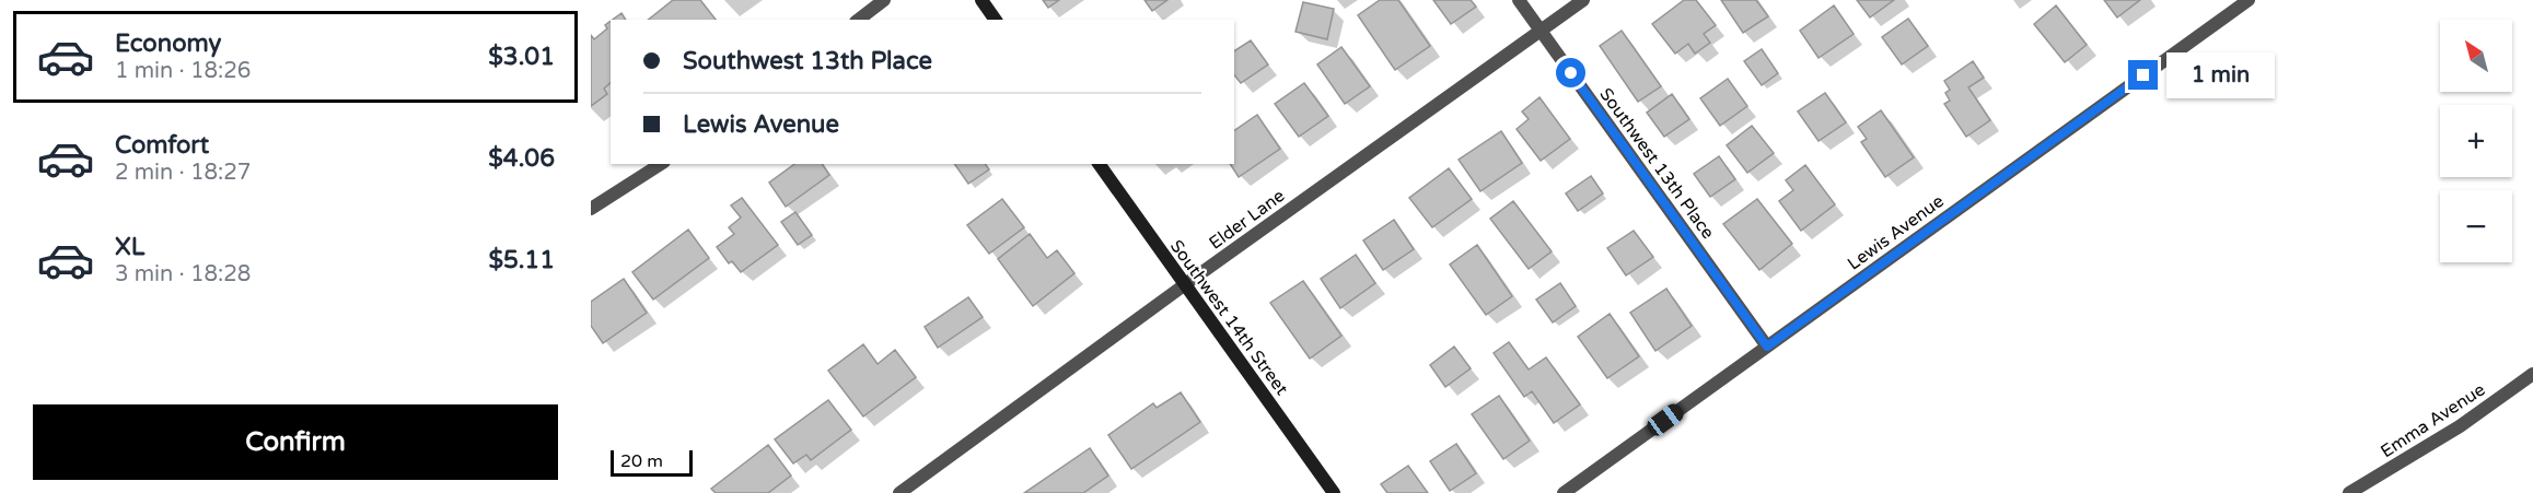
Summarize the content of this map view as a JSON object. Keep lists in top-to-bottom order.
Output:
{
  "streets": {
    "street": [
      "Southwest 13th Place",
      "Elder Lane",
      "Lewis Avenue",
      "Southwest 14th Street",
      "Emma Avenue"
    ]
  },
  "crossings": [
    ["Southwest 13th Place", "Elder Lane"],
    ["Southwest 13th Place", "Lewis Avenue"],
    ["Elder Lane", "Southwest 14th Street"]
  ],
  "scale_bar": "20 m",
  "north": "top left",
  "page": {
    "list": [
      {
        "name": "Economy",
        "note": "1 min · 18:26",
        "value": "$3.01"
      },
      {
        "name": "Comfort",
        "note": "2 min · 18:27",
        "value": "$4.06"
      },
      {
        "name": "XL",
        "note": "3 min · 18:28",
        "value": "$5.11"
      }
    ],
    "map_buttons": ["+", "−"],
    "banner": ["Southwest 13th Place", "Lewis Avenue"],
    "bubble": "1 min",
    "buttons": "Confirm",
    "scale": "20 m"
  }
}
